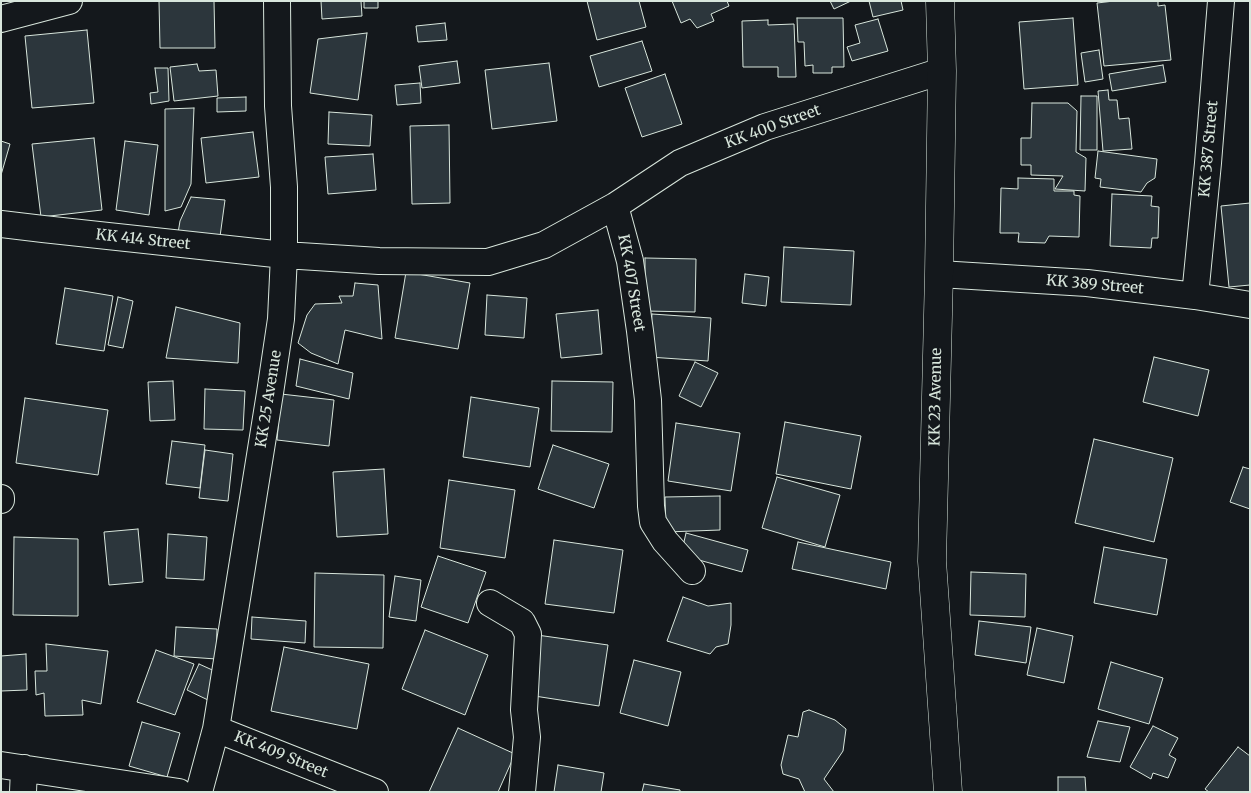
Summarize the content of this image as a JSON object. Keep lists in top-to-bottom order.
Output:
{
  "streets": {
    "main road": ["KK 23 Avenue"],
    "street": [
      "KK 400 Street",
      "KK 387 Street",
      "KK 414 Street",
      "KK 407 Street",
      "KK 389 Street",
      "KK 25 Avenue",
      "KK 409 Street"
    ]
  },
  "crossings": [
    ["KK 400 Street", "KK 407 Street"],
    ["KK 400 Street", "KK 23 Avenue"],
    ["KK 387 Street", "KK 389 Street"],
    ["KK 414 Street", "KK 25 Avenue"],
    ["KK 389 Street", "KK 23 Avenue"],
    ["KK 25 Avenue", "KK 409 Street"]
  ]
}
